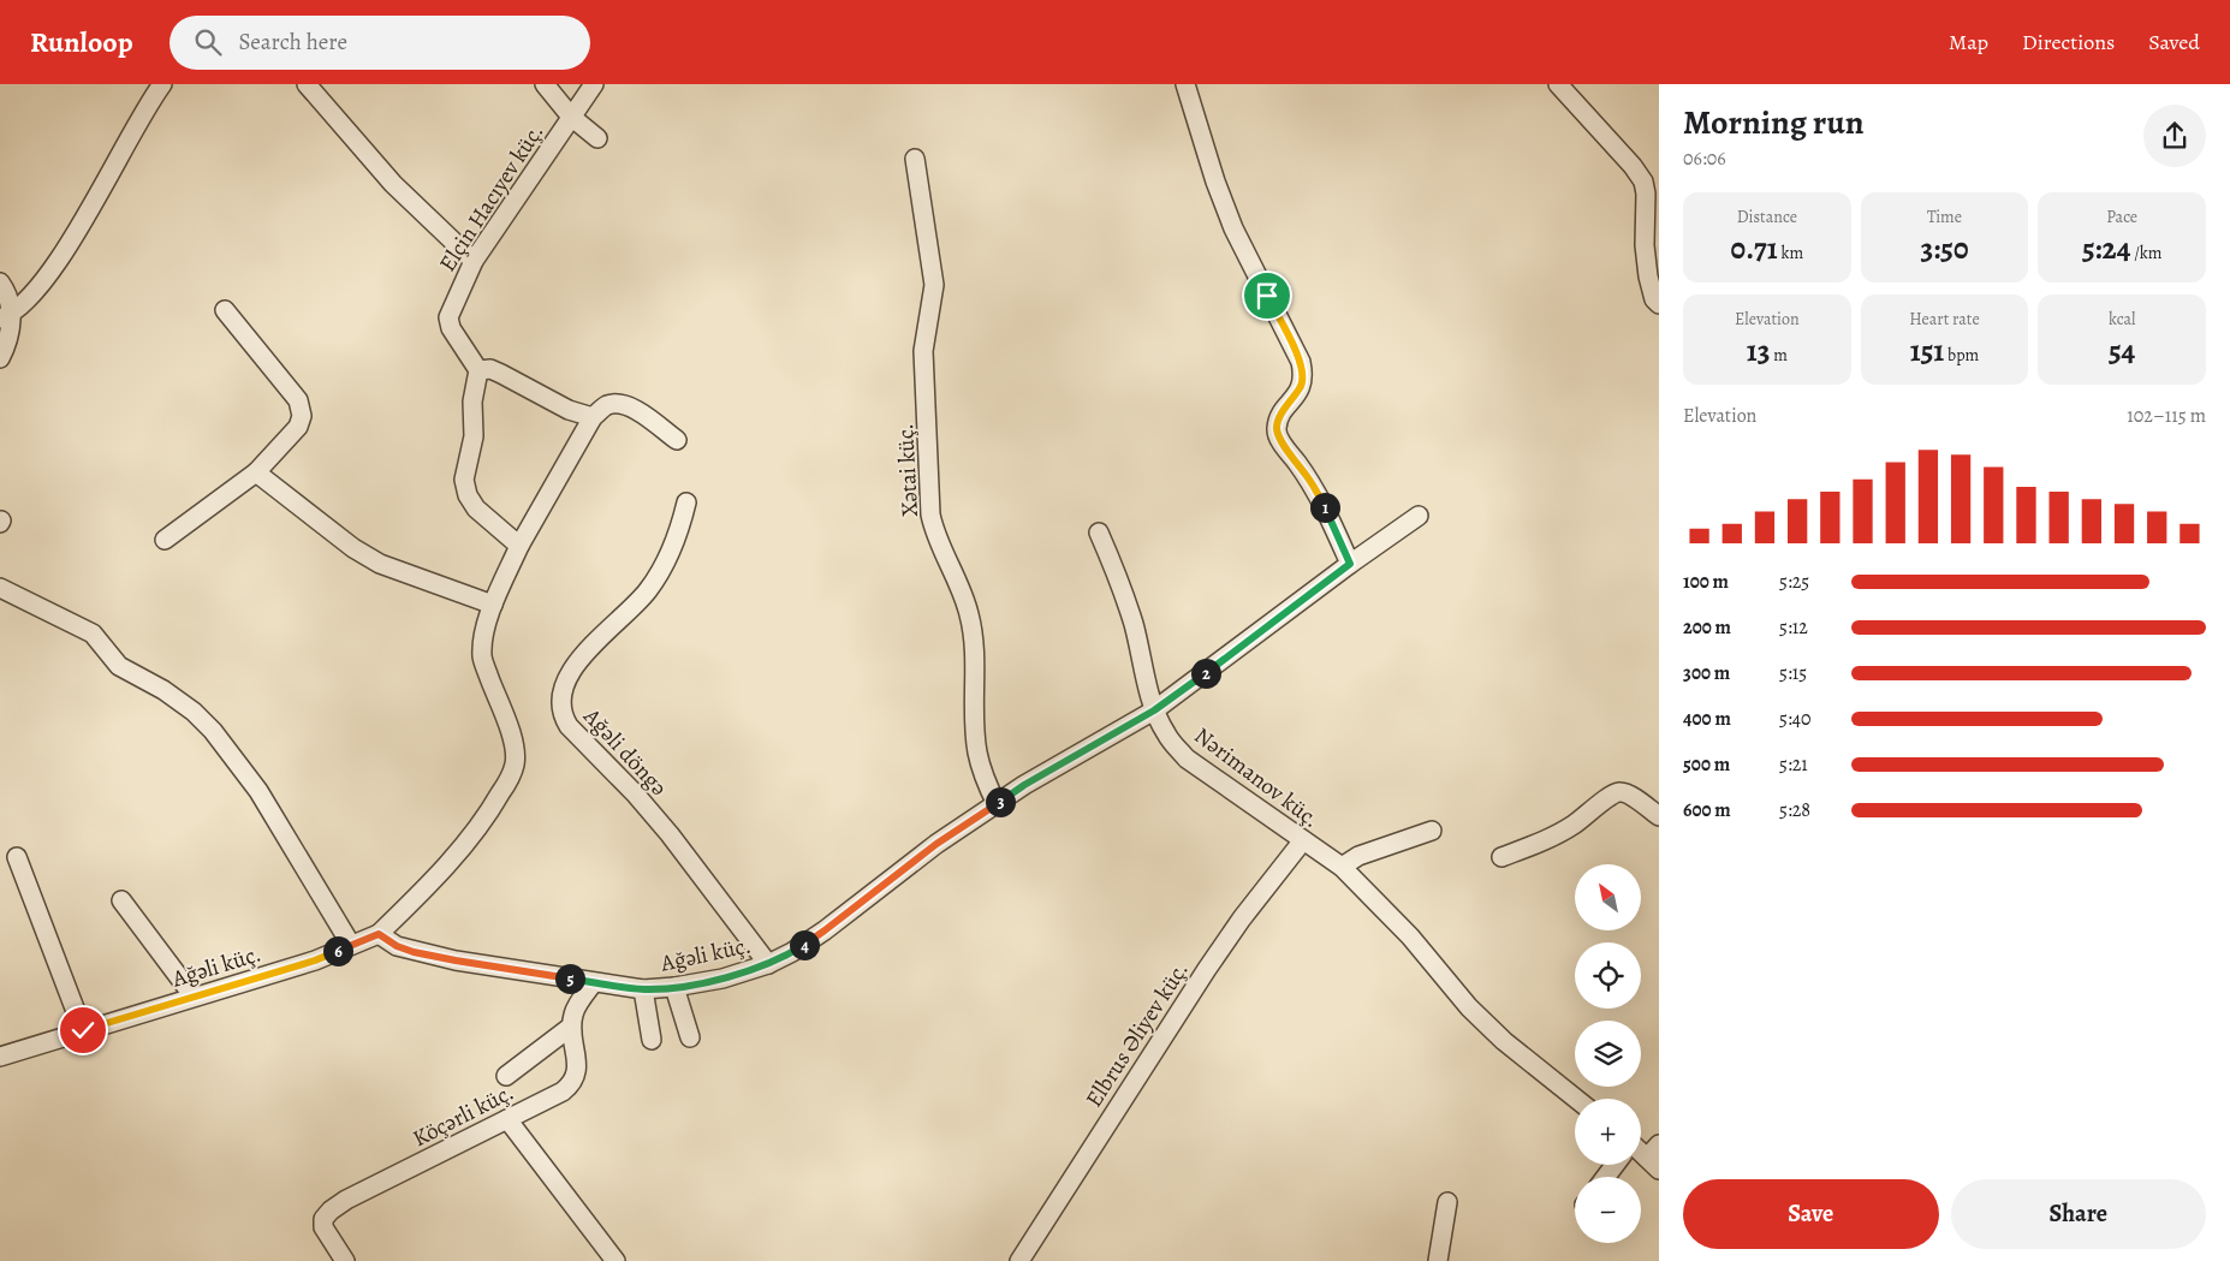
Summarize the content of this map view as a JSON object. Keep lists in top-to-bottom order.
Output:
{
  "streets": {
    "street": [
      "Elçin Hacıyev küç.",
      "Xətai küç.",
      "Ağəli döngə",
      "Nərimanov küç.",
      "Ağəli küç.",
      "Elbrus Əliyev küç.",
      "Köçərli küç."
    ]
  },
  "crossings": [
    ["Xətai küç.", "Ağəli küç."],
    ["Ağəli döngə", "Ağəli küç."],
    ["Nərimanov küç.", "Ağəli küç."],
    ["Nərimanov küç.", "Elbrus Əliyev küç."],
    ["Ağəli küç.", "Köçərli küç."]
  ],
  "north": "top left",
  "page": {
    "header": "Runloop",
    "search": "Search here",
    "nav": ["Map", "Directions", "Saved"],
    "heading": ["Morning run", "06:06"],
    "stats": [
      ["Distance", "0.71 km"],
      ["Time", "3:50"],
      ["Pace", "5:24 /km"],
      ["Elevation", "13 m"],
      ["Heart rate", "151 bpm"],
      ["kcal", "54"]
    ],
    "chart": ["Elevation", "102–115 m"],
    "pins": [
      "1",
      "2",
      "3",
      "4",
      "6",
      "5"
    ],
    "list": [
      {
        "name": "100 m",
        "note": "5:25"
      },
      {
        "name": "200 m",
        "note": "5:12"
      },
      {
        "name": "300 m",
        "note": "5:15"
      },
      {
        "name": "400 m",
        "note": "5:40"
      },
      {
        "name": "500 m",
        "note": "5:21"
      },
      {
        "name": "600 m",
        "note": "5:28"
      }
    ],
    "map_buttons": ["+", "−"],
    "buttons": ["Save", "Share"]
  }
}
